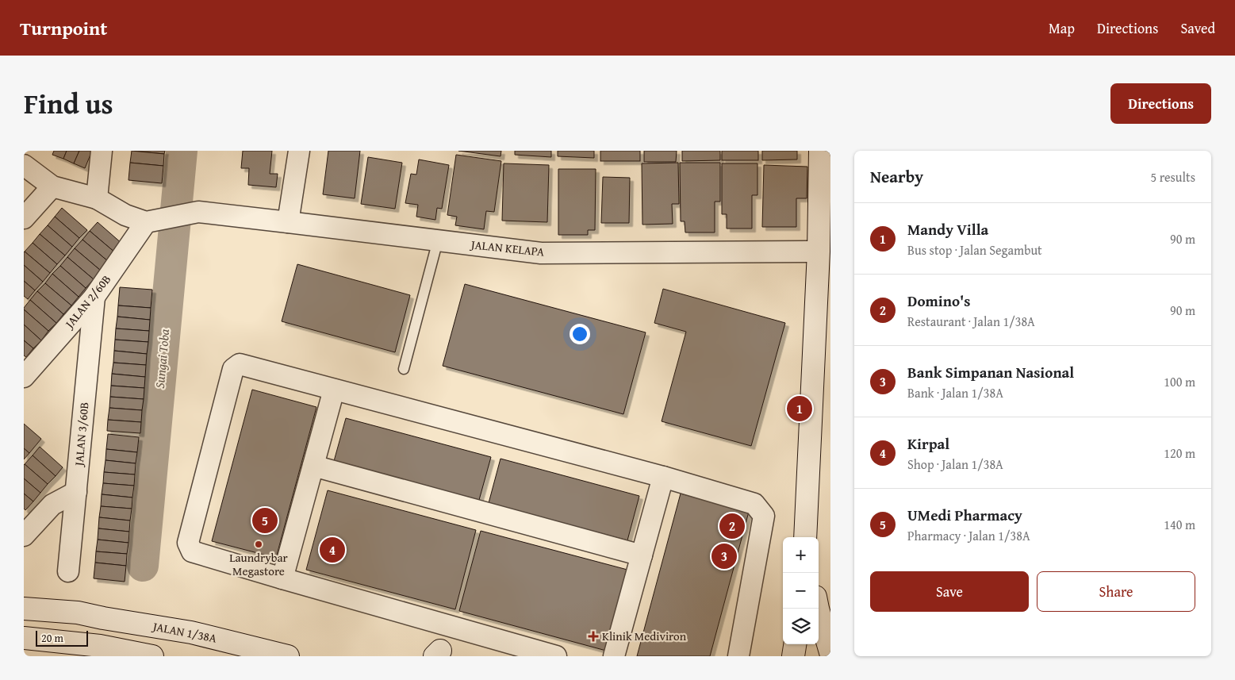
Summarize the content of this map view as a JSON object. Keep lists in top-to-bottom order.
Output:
{
  "streets": {
    "main road": ["JALAN 1/38A"],
    "street": ["JALAN KELAPA", "JALAN 2/60B", "JALAN 3/60B"]
  },
  "crossings": [
    ["JALAN KELAPA", "JALAN 2/60B"],
    ["JALAN 2/60B", "JALAN 3/60B"]
  ],
  "water": ["Sungai Toba"],
  "places": {
    "other": ["Laundrybar Megastore"],
    "health": ["Klinik Mediviron"]
  },
  "scale_bar": "20 m",
  "page": {
    "header": "Turnpoint",
    "nav": ["Map", "Directions", "Saved"],
    "title": "Find us",
    "buttons": [
      "Directions",
      ["Save", "Share"]
    ],
    "heading": ["Nearby", "5 results"],
    "list": [
      {
        "mark": "1",
        "name": "Mandy Villa",
        "note": "Bus stop · Jalan Segambut",
        "value": "90 m"
      },
      {
        "mark": "2",
        "name": "Domino's",
        "note": "Restaurant · Jalan 1/38A",
        "value": "90 m"
      },
      {
        "mark": "3",
        "name": "Bank Simpanan Nasional",
        "note": "Bank · Jalan 1/38A",
        "value": "100 m"
      },
      {
        "mark": "4",
        "name": "Kirpal",
        "note": "Shop · Jalan 1/38A",
        "value": "120 m"
      },
      {
        "mark": "5",
        "name": "UMedi Pharmacy",
        "note": "Pharmacy · Jalan 1/38A",
        "value": "140 m"
      }
    ],
    "pins": [
      "1",
      "5",
      "2",
      "4",
      "3"
    ],
    "map_buttons": ["+", "−"],
    "scale": "20 m"
  }
}
